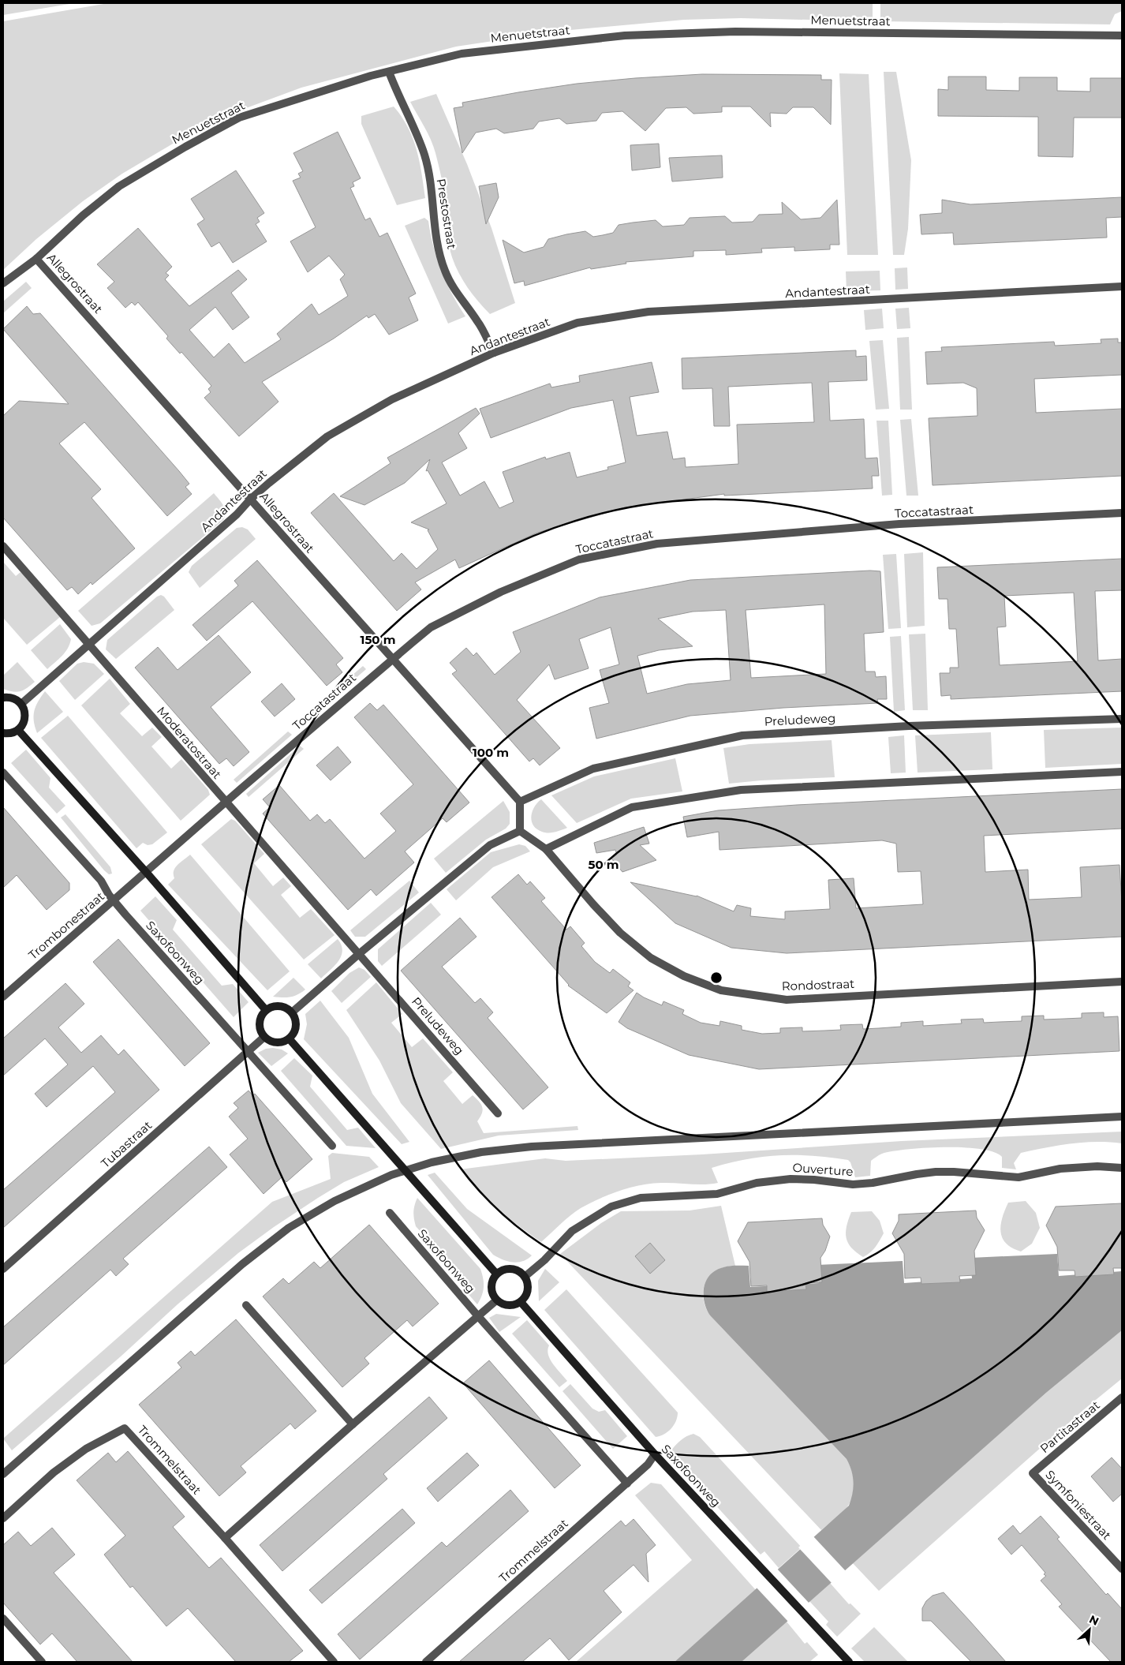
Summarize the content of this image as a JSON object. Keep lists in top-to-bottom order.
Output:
{
  "streets": {
    "street": [
      "Menuetstraat",
      "Prestostraat",
      "Allegrostraat",
      "Andantestraat",
      "Toccatastraat",
      "Preludeweg",
      "Moderatostraat",
      "Trombonestraat",
      "Saxofoonweg",
      "Rondostraat",
      "Tubastraat",
      "Ouverture",
      "Partitastraat",
      "Trommelstraat",
      "Symfoniestraat"
    ]
  },
  "crossings": [
    ["Menuetstraat", "Prestostraat"],
    ["Menuetstraat", "Allegrostraat"],
    ["Prestostraat", "Andantestraat"],
    ["Allegrostraat", "Andantestraat"],
    ["Allegrostraat", "Toccatastraat"],
    ["Allegrostraat", "Preludeweg"],
    ["Andantestraat", "Moderatostraat"],
    ["Toccatastraat", "Moderatostraat"],
    ["Toccatastraat", "Trombonestraat"],
    ["Preludeweg", "Moderatostraat"],
    ["Trombonestraat", "Saxofoonweg"],
    ["Saxofoonweg", "Tubastraat"],
    ["Saxofoonweg", "Ouverture"],
    ["Saxofoonweg", "Trommelstraat"],
    ["Partitastraat", "Symfoniestraat"]
  ],
  "north": "top right",
  "rings": ["150 m", "100 m", "50 m"]
}
